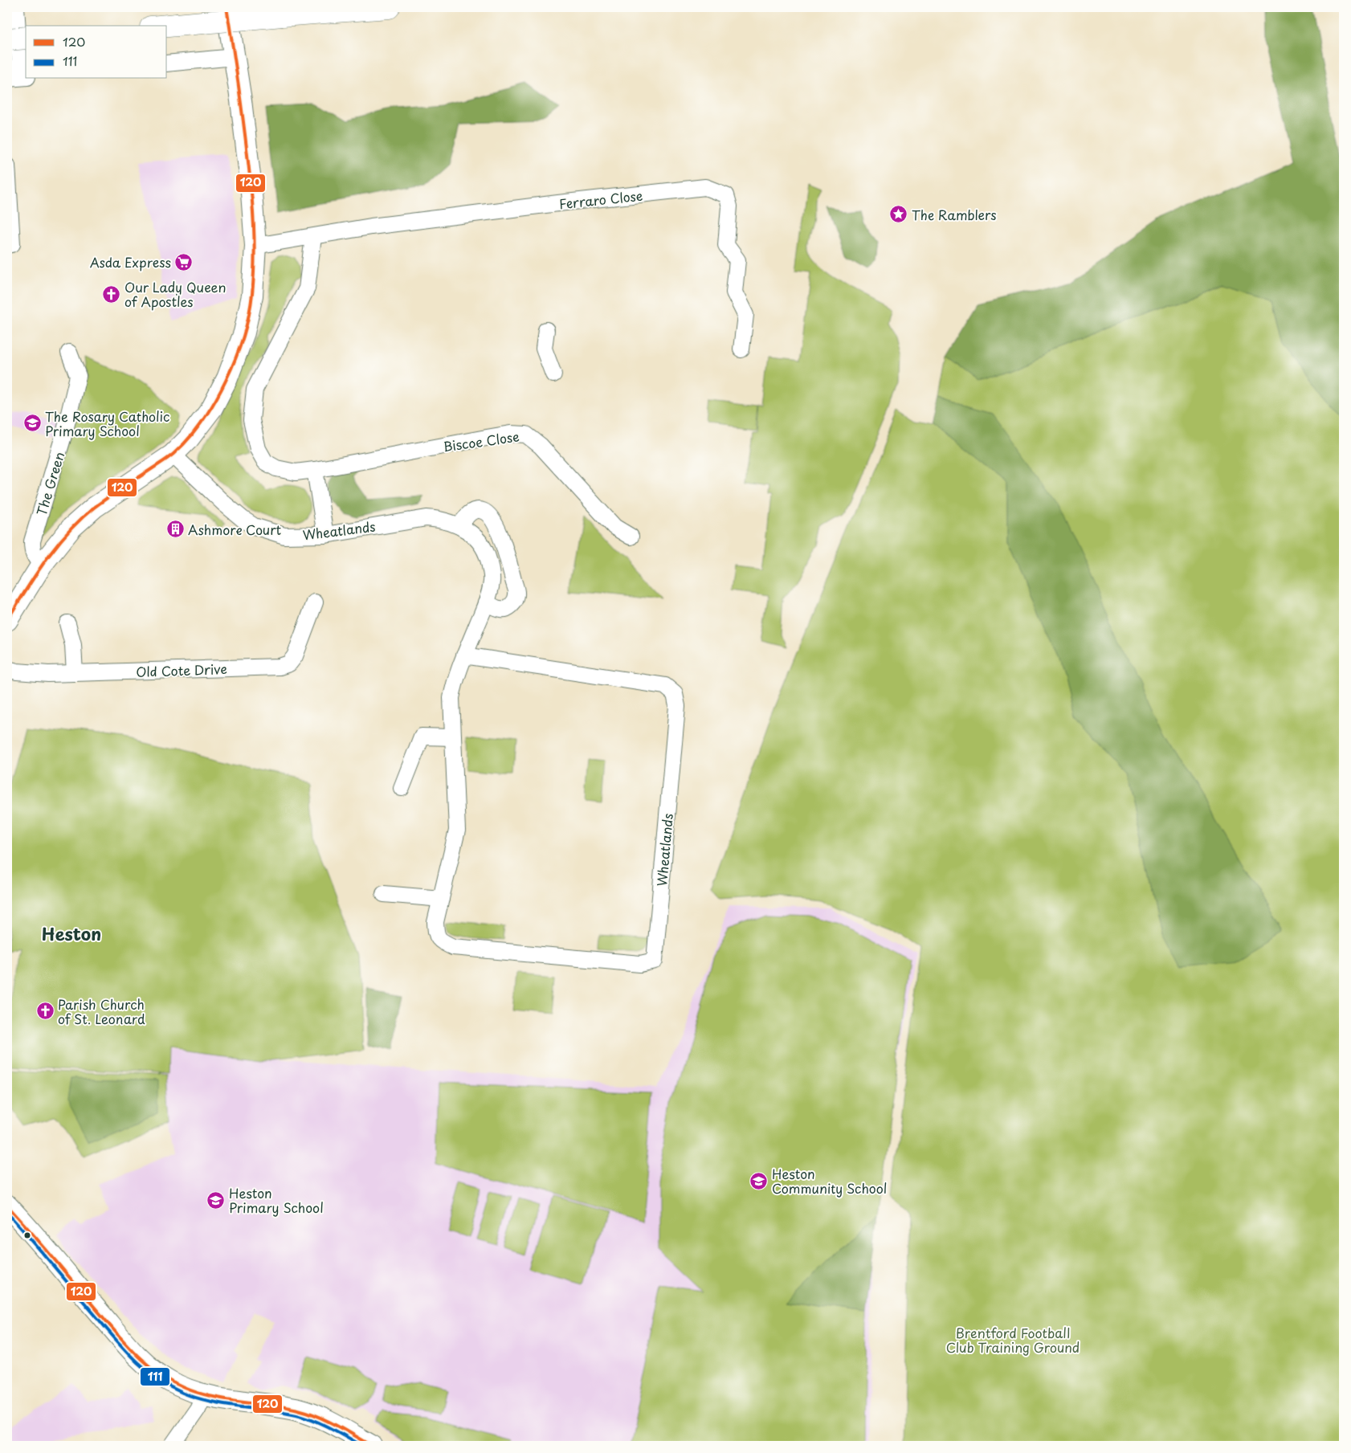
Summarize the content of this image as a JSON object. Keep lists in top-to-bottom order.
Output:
{
  "streets": {
    "street": [
      "Ferraro Close",
      "Biscoe Close",
      "The Green",
      "Wheatlands",
      "Old Cote Drive"
    ]
  },
  "crossings": [
    ["Ferraro Close", "Biscoe Close"]
  ],
  "districts": ["Heston"],
  "parks": ["Brentford Football Club Training Ground"],
  "places": {
    "place": ["The Ramblers"],
    "supermarket": ["Asda Express"],
    "church": ["Our Lady Queen of Apostles", "Parish Church of St. Leonard"],
    "school or university": ["The Rosary Catholic Primary School", "Heston Community School", "Heston Primary School"],
    "building": ["Ashmore Court"]
  },
  "lines": ["transit line 120", "transit line 111"],
  "legend": ["120", "111"]
}
